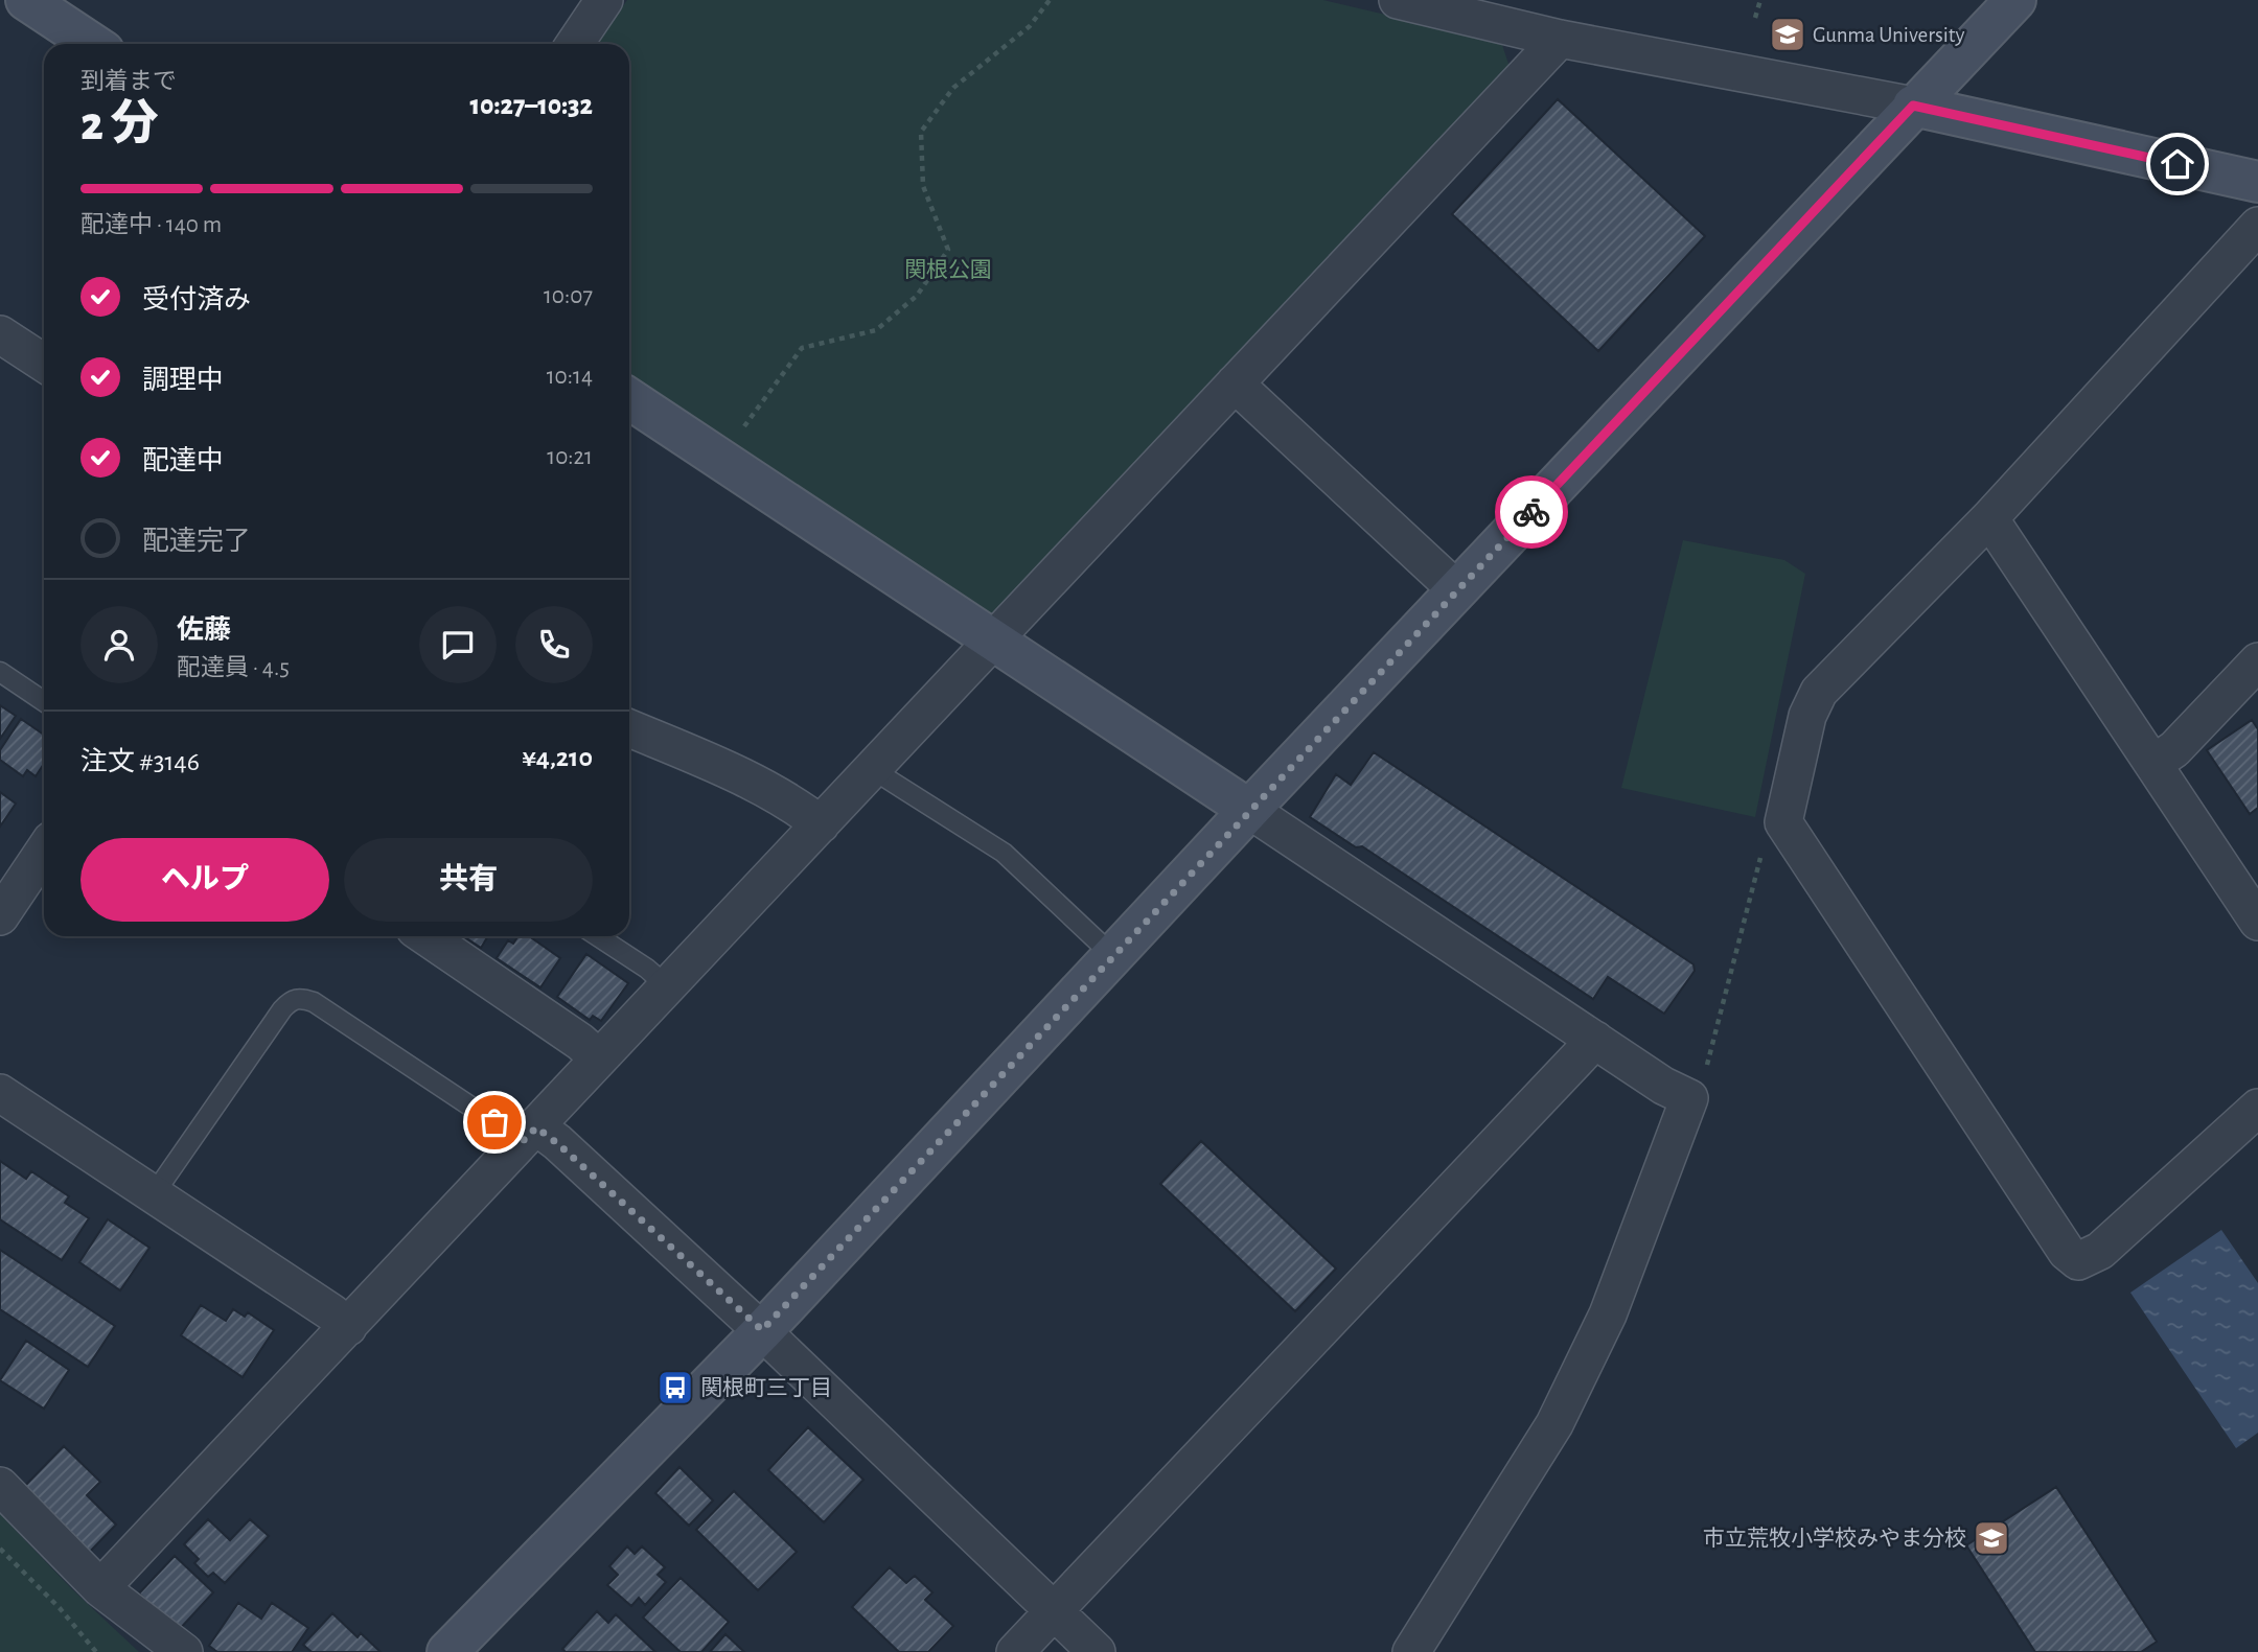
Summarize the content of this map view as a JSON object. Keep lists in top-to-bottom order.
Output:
{
  "parks": ["関根公園"],
  "places": {
    "school or university": ["Gunma University", "市立荒牧小学校みやま分校"],
    "bus stop": ["関根町三丁目"]
  },
  "page": {
    "heading": ["2 分", "到着まで", "10:27–10:32"],
    "panel": [
      "佐藤",
      "配達員 · 4.5",
      "注文 #3146",
      "¥4,210"
    ],
    "bar": "配達中 · 140 m",
    "list": [
      ["受付済み", "10:07"],
      ["調理中", "10:14"],
      ["配達中", "10:21"],
      "配達完了"
    ],
    "buttons": ["ヘルプ", "共有"]
  }
}
